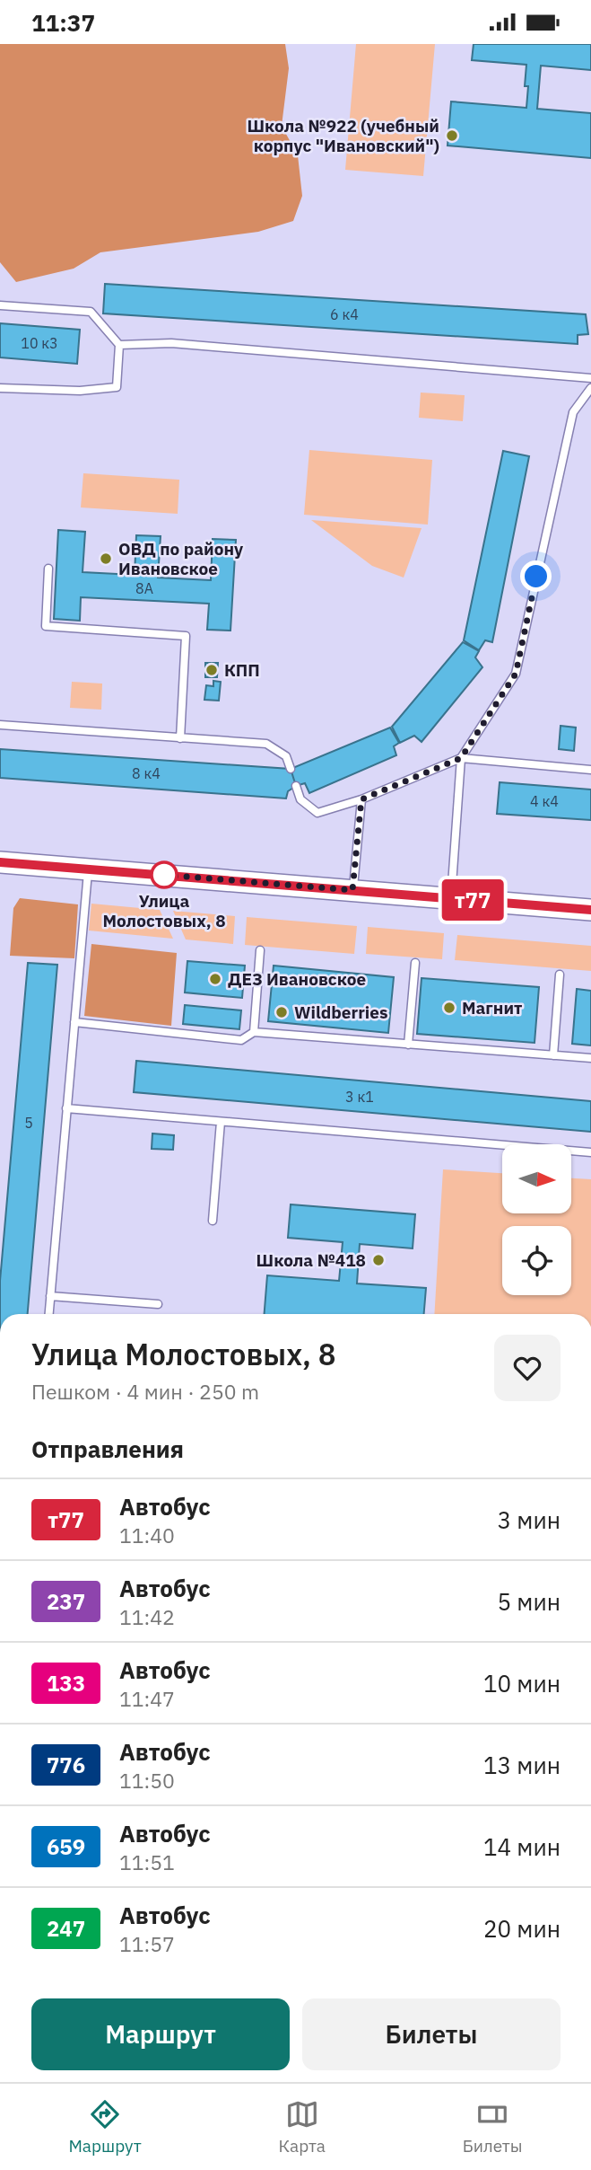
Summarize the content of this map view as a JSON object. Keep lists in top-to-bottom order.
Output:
{
  "places": [
    "Школа №922 (учебный корпус \"Ивановский\")",
    "ОВД по району Ивановское",
    "КПП",
    "Улица Молостовых, 8",
    "ДЕЗ Ивановское",
    "Магнит",
    "Wildberries",
    "Школа №418"
  ],
  "lines": ["bus line т77"],
  "house_numbers": [
    "6 к4",
    "10 к3",
    "8А",
    "8 к4",
    "4 к4",
    "3 к1",
    "5"
  ],
  "north": "right",
  "page": {
    "status": "11:37",
    "on_map": "т77",
    "heading": [
      ["Улица Молостовых, 8", "Пешком · 4 мин · 250 m"],
      "Отправления"
    ],
    "list": [
      {
        "mark": "т77",
        "name": "Автобус",
        "note": "11:40",
        "value": "3 мин"
      },
      {
        "mark": "237",
        "name": "Автобус",
        "note": "11:42",
        "value": "5 мин"
      },
      {
        "mark": "133",
        "name": "Автобус",
        "note": "11:47",
        "value": "10 мин"
      },
      {
        "mark": "776",
        "name": "Автобус",
        "note": "11:50",
        "value": "13 мин"
      },
      {
        "mark": "659",
        "name": "Автобус",
        "note": "11:51",
        "value": "14 мин"
      },
      {
        "mark": "247",
        "name": "Автобус",
        "note": "11:57",
        "value": "20 мин"
      }
    ],
    "buttons": ["Маршрут", "Билеты"],
    "tabs": ["Маршрут", "Карта", "Билеты"]
  }
}
